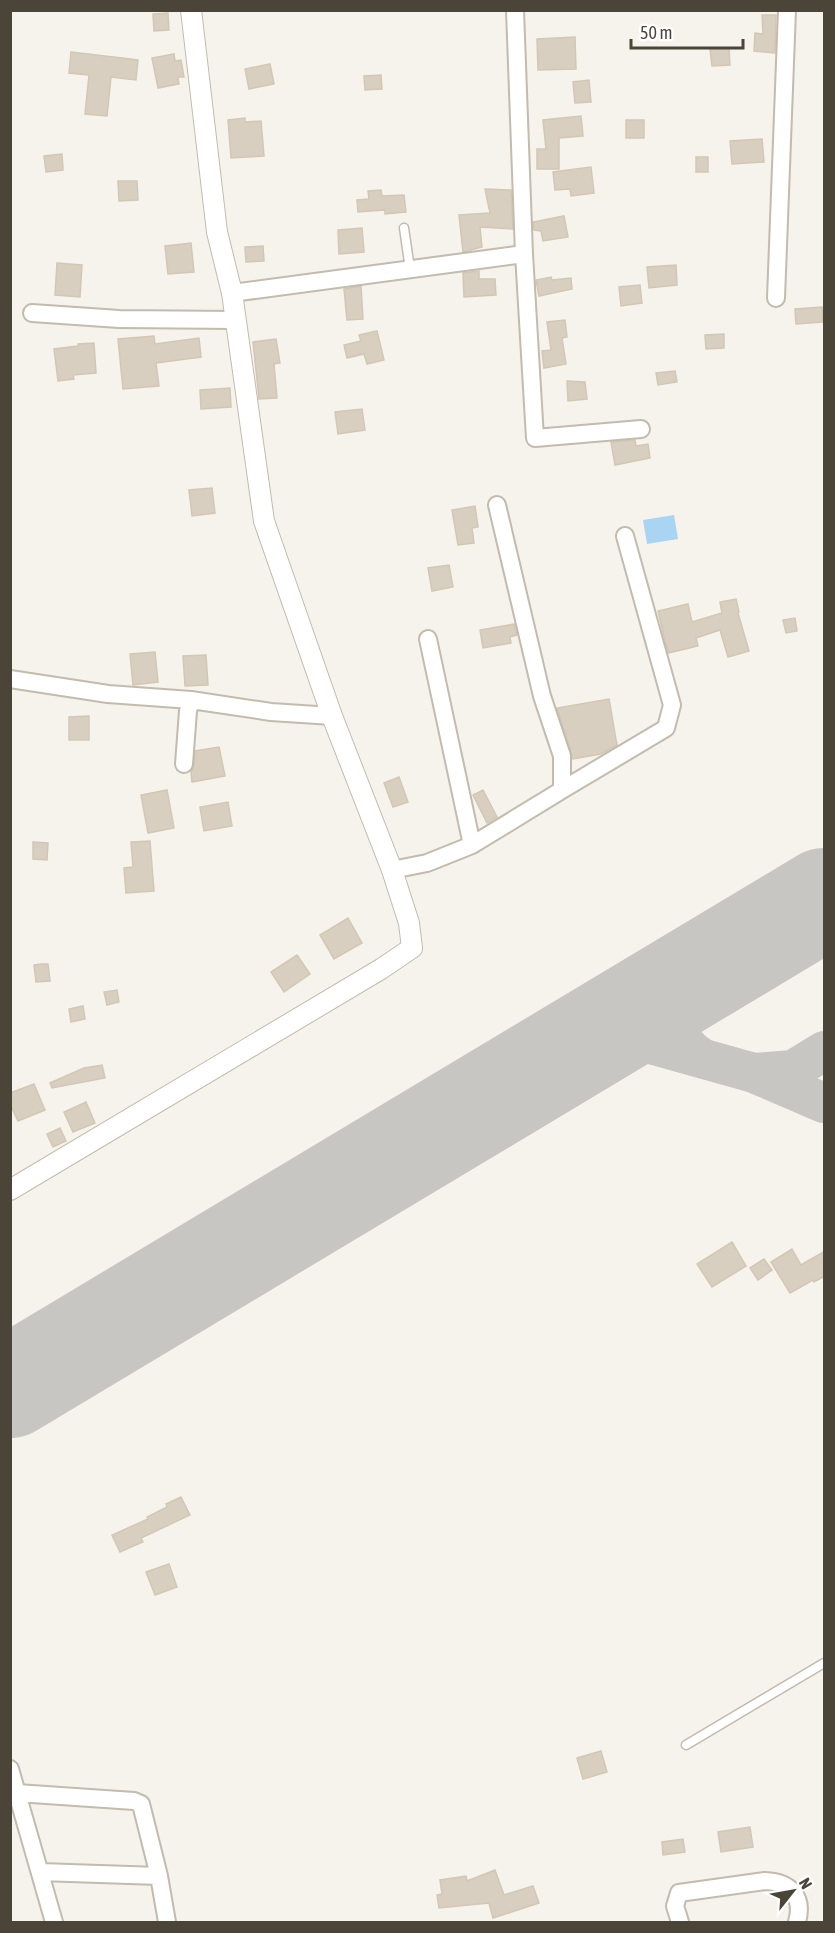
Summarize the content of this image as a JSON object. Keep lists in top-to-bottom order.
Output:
{
  "scale_bar": "50 m",
  "north": "top right"
}
